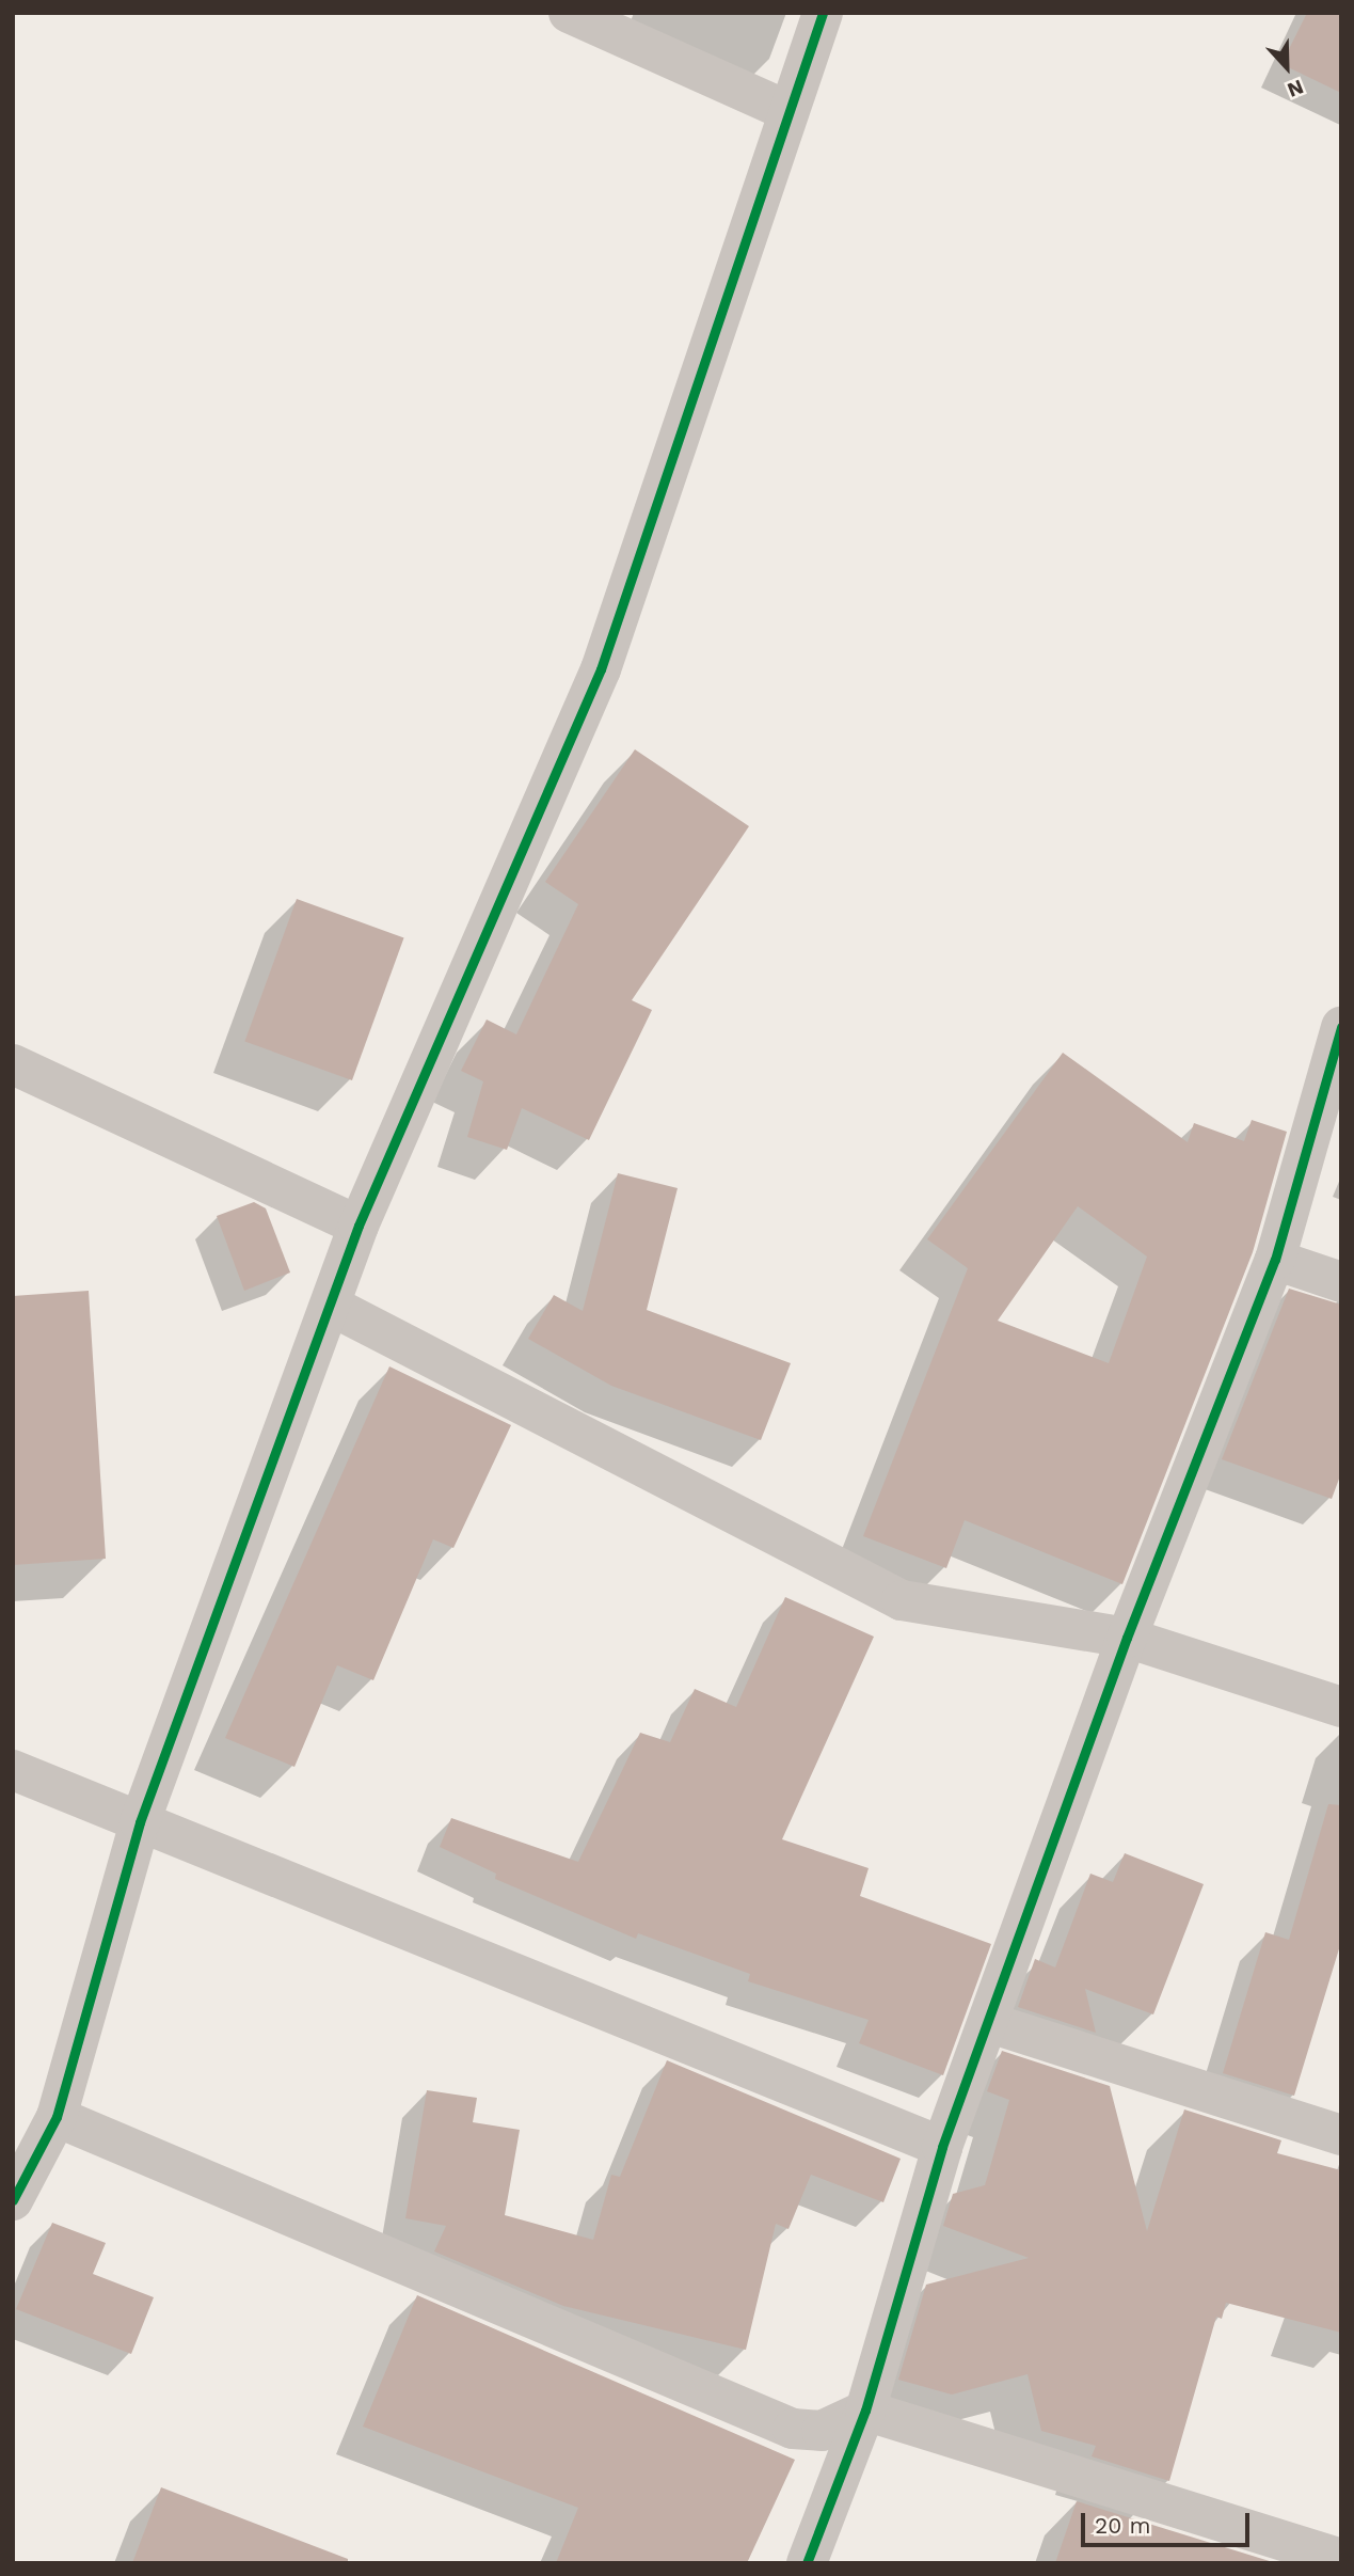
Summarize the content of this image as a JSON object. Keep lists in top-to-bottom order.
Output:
{
  "scale_bar": "20 m",
  "north": "bottom"
}
